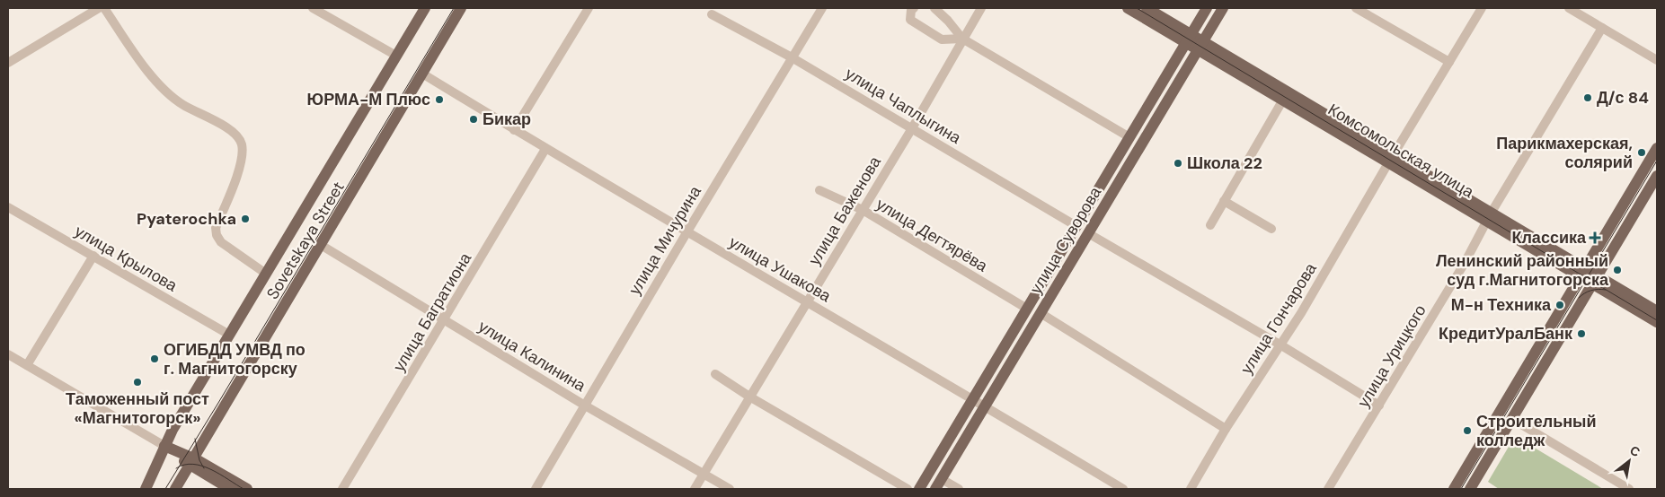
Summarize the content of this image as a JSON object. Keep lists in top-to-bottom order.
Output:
{
  "streets": {
    "main road": ["Комсомольская улица", "Sovetskaya Street", "улица Суворова"],
    "street": [
      "улица Чаплыгина",
      "улица Баженова",
      "улица Дегтярёва",
      "улица Мичурина",
      "улица Крылова",
      "улица Ушакова",
      "улица Багратиона",
      "улица Гончарова",
      "улица Калинина",
      "улица Урицкого"
    ]
  },
  "crossings": [
    ["улица Чаплыгина", "улица Баженова"],
    ["улица Чаплыгина", "улица Мичурина"],
    ["улица Чаплыгина", "улица Суворова"],
    ["Комсомольская улица", "улица Суворова"],
    ["Комсомольская улица", "улица Гончарова"],
    ["Комсомольская улица", "улица Урицкого"],
    ["улица Баженова", "улица Дегтярёва"],
    ["улица Баженова", "улица Ушакова"],
    ["улица Баженова", "улица Калинина"],
    ["улица Дегтярёва", "улица Суворова"],
    ["Sovetskaya Street", "улица Крылова"],
    ["Sovetskaya Street", "улица Ушакова"],
    ["Sovetskaya Street", "улица Калинина"],
    ["улица Мичурина", "улица Ушакова"],
    ["улица Мичурина", "улица Калинина"],
    ["улица Суворова", "улица Ушакова"],
    ["улица Ушакова", "улица Багратиона"],
    ["улица Багратиона", "улица Калинина"]
  ],
  "places": {
    "other": [
      "Д/с 84",
      "ЮРМА-М Плюс",
      "Бикар",
      "Парикмахерская, солярий",
      "Школа 22",
      "Pyaterochka",
      "Ленинский районный суд г.Магнитогорска",
      "М-н Техника",
      "КредитУралБанк",
      "ОГИБДД УМВД по г. Магнитогорску",
      "Таможенный пост «Магнитогорск»",
      "Строительный колледж"
    ],
    "health": ["Классика"]
  },
  "north": "top right"
}
